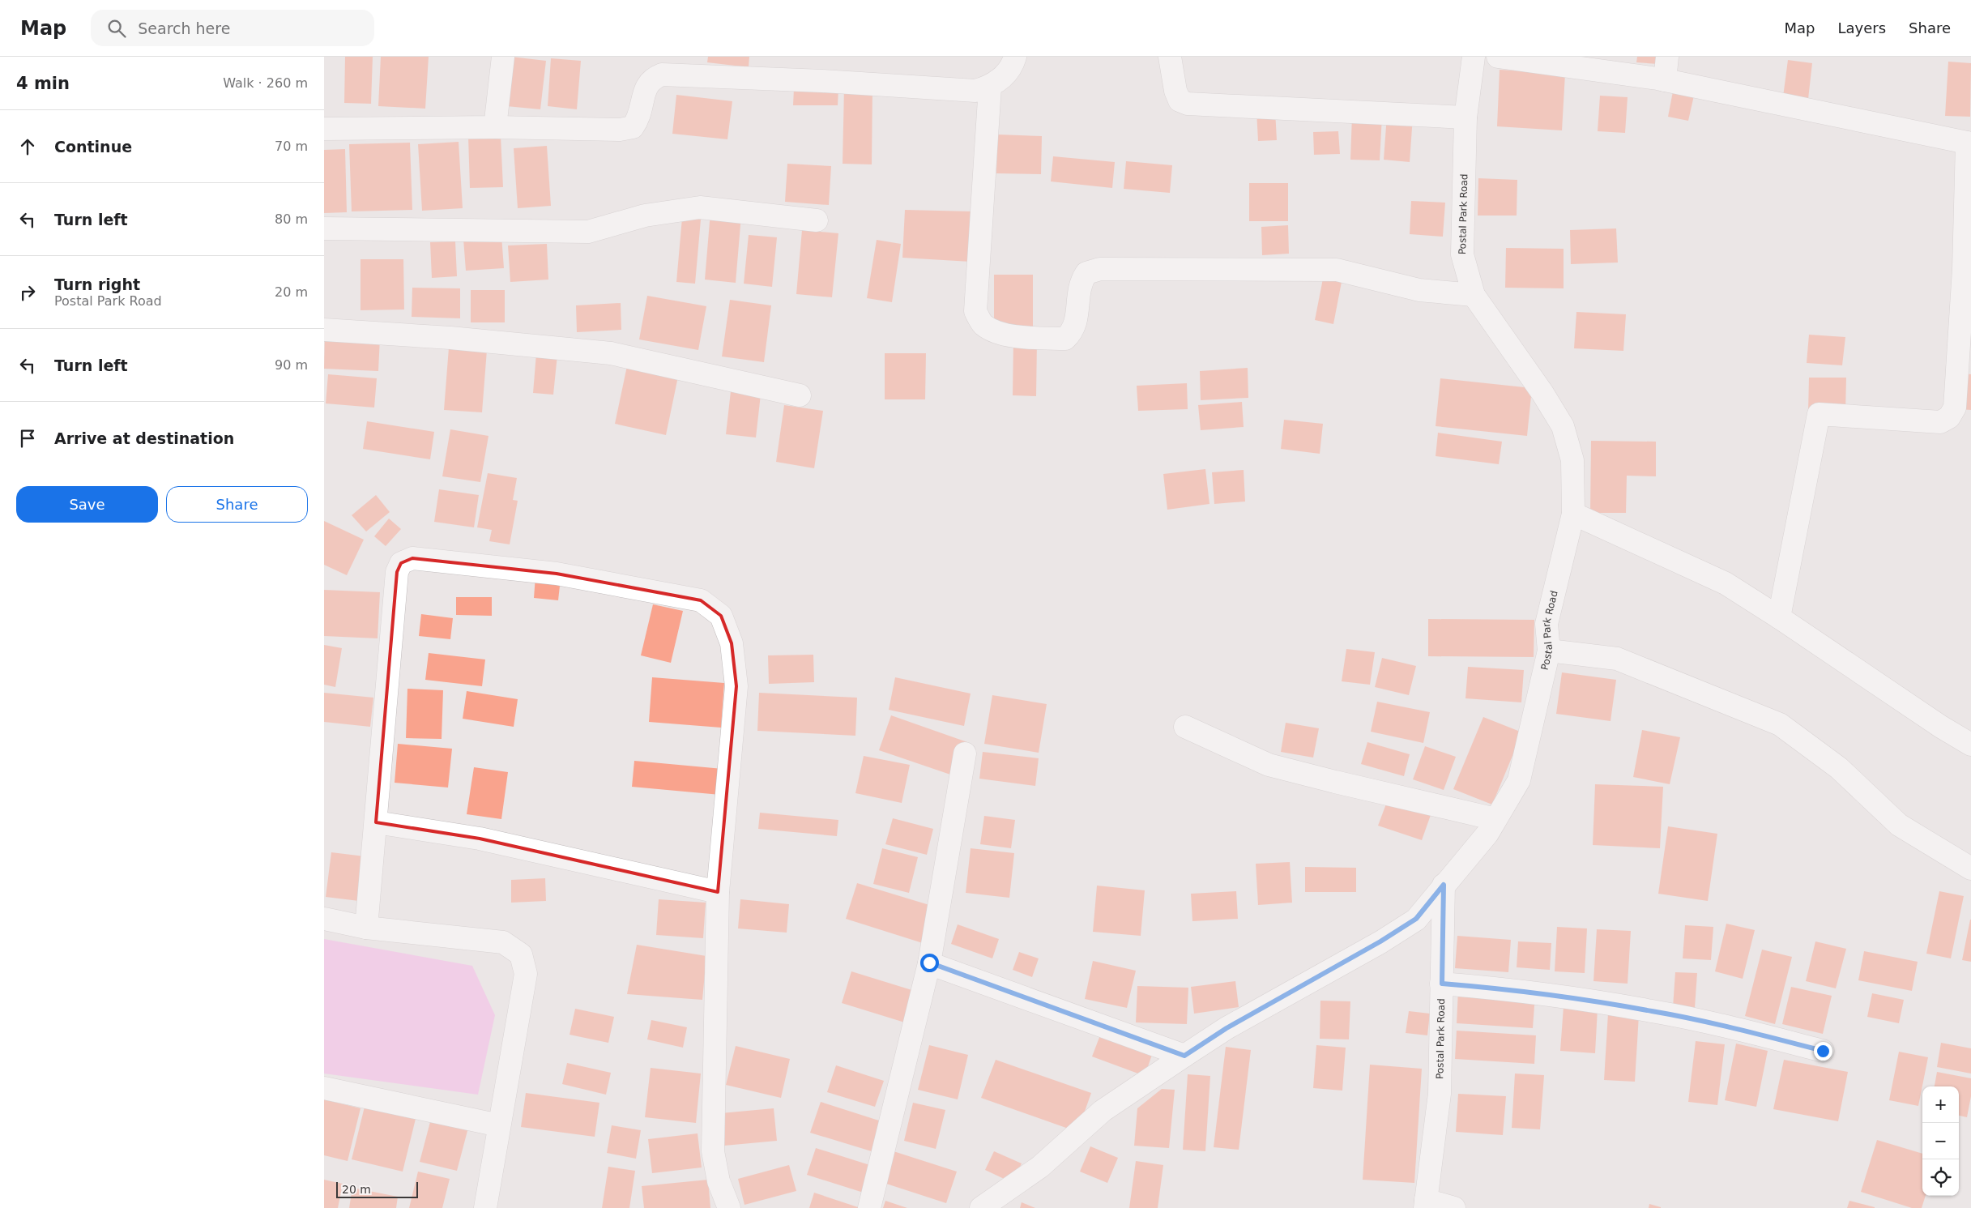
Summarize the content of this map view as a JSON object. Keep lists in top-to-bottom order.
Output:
{
  "streets": {
    "street": ["Postal Park Road"]
  },
  "scale_bar": "20 m",
  "page": {
    "header": "Map",
    "search": "Search here",
    "nav": ["Map", "Layers", "Share"],
    "heading": ["4 min", "Walk · 260 m"],
    "list": [
      ["Continue", "70 m"],
      ["Turn left", "80 m"],
      ["Turn right", "Postal Park Road", "20 m"],
      ["Turn left", "90 m"],
      "Arrive at destination"
    ],
    "buttons": ["Save", "Share"],
    "map_buttons": ["+", "−"],
    "scale": "20 m"
  }
}
